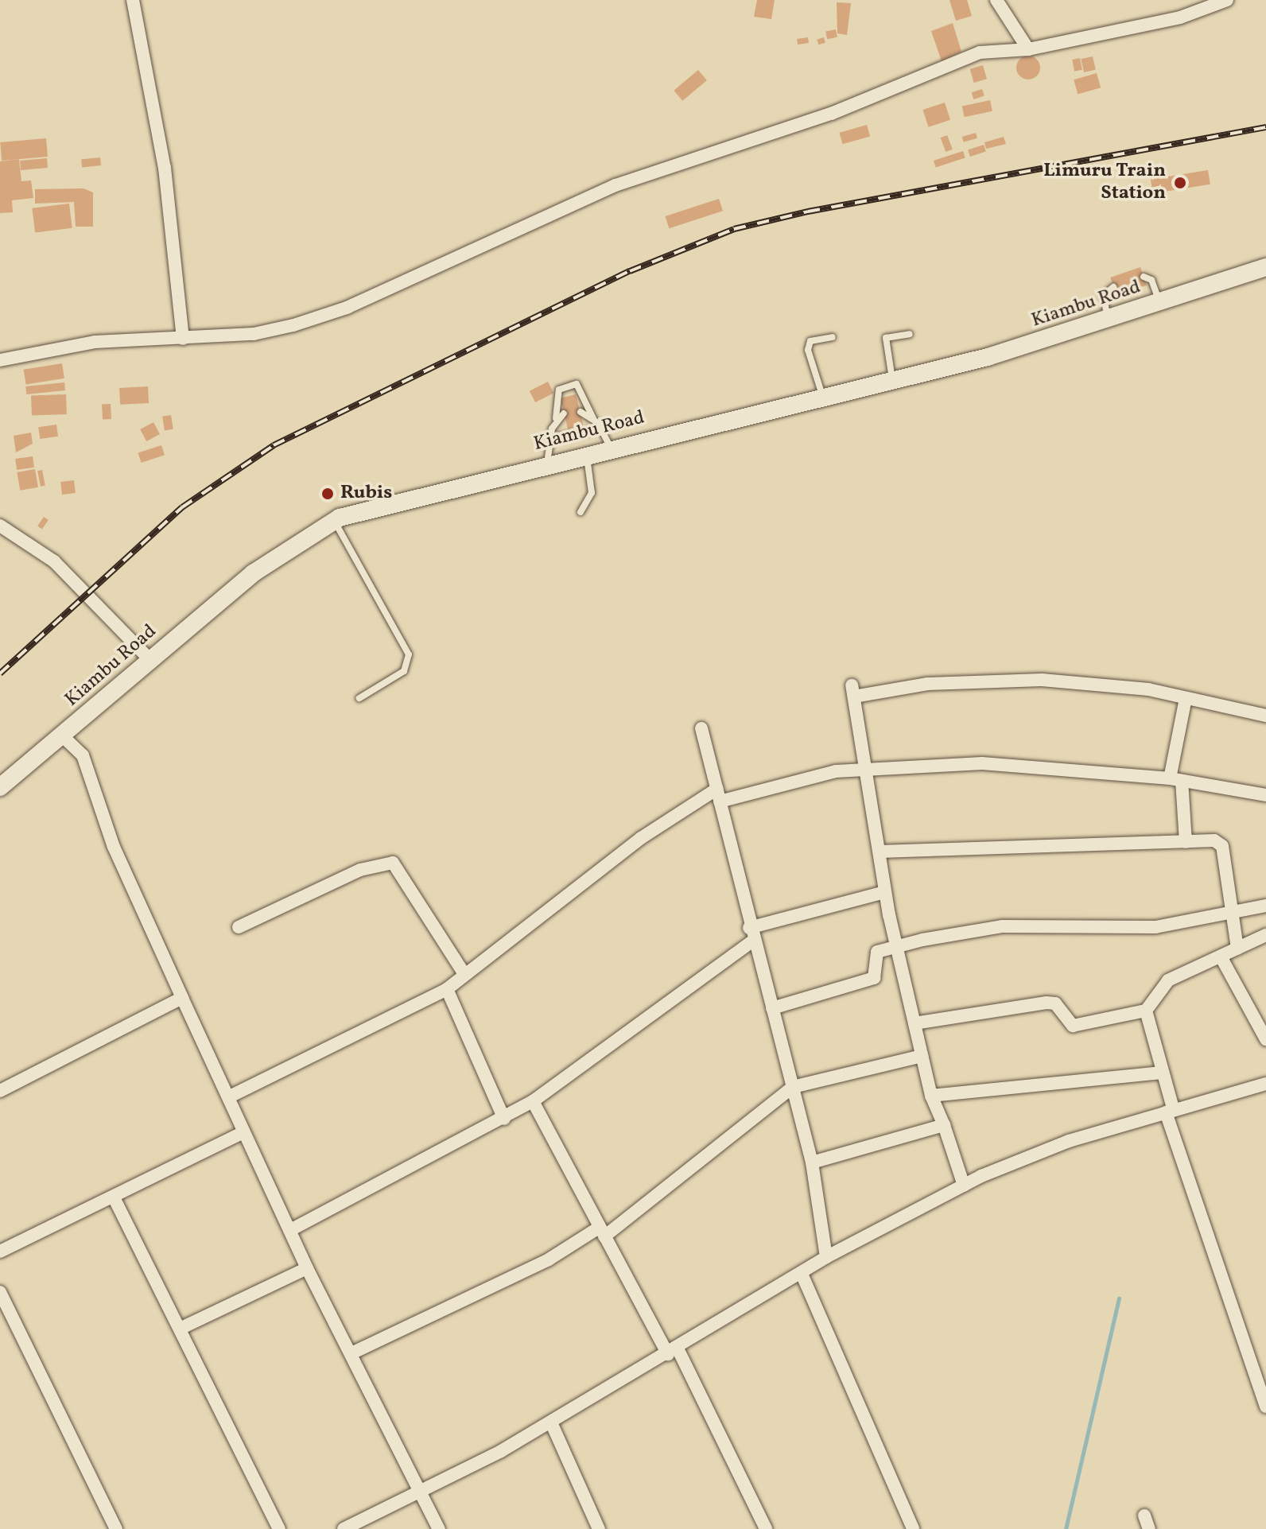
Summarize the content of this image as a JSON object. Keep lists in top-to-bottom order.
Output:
{
  "streets": {
    "main road": ["Kiambu Road"]
  },
  "places": ["Limuru Train Station", "Rubis"]
}
